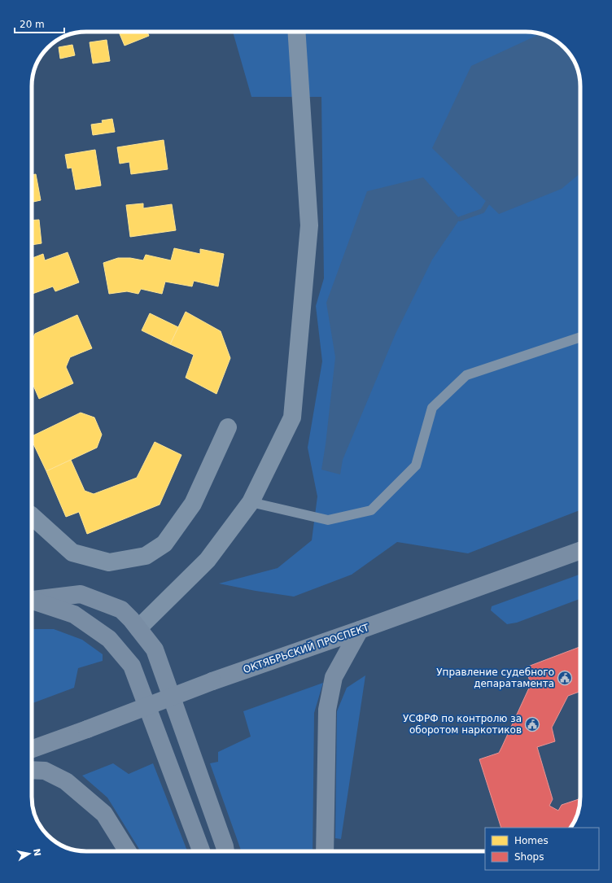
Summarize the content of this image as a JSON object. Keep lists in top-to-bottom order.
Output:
{
  "streets": {
    "main road": ["ОКТЯБРЬСКИЙ ПРОСПЕКТ"]
  },
  "places": {
    "public building": ["Управление судебного депаратамента", "УСФРФ по контролю за оборотом наркотиков"]
  },
  "legend": ["Homes", "Shops"],
  "scale_bar": "20 m",
  "north": "right"
}
